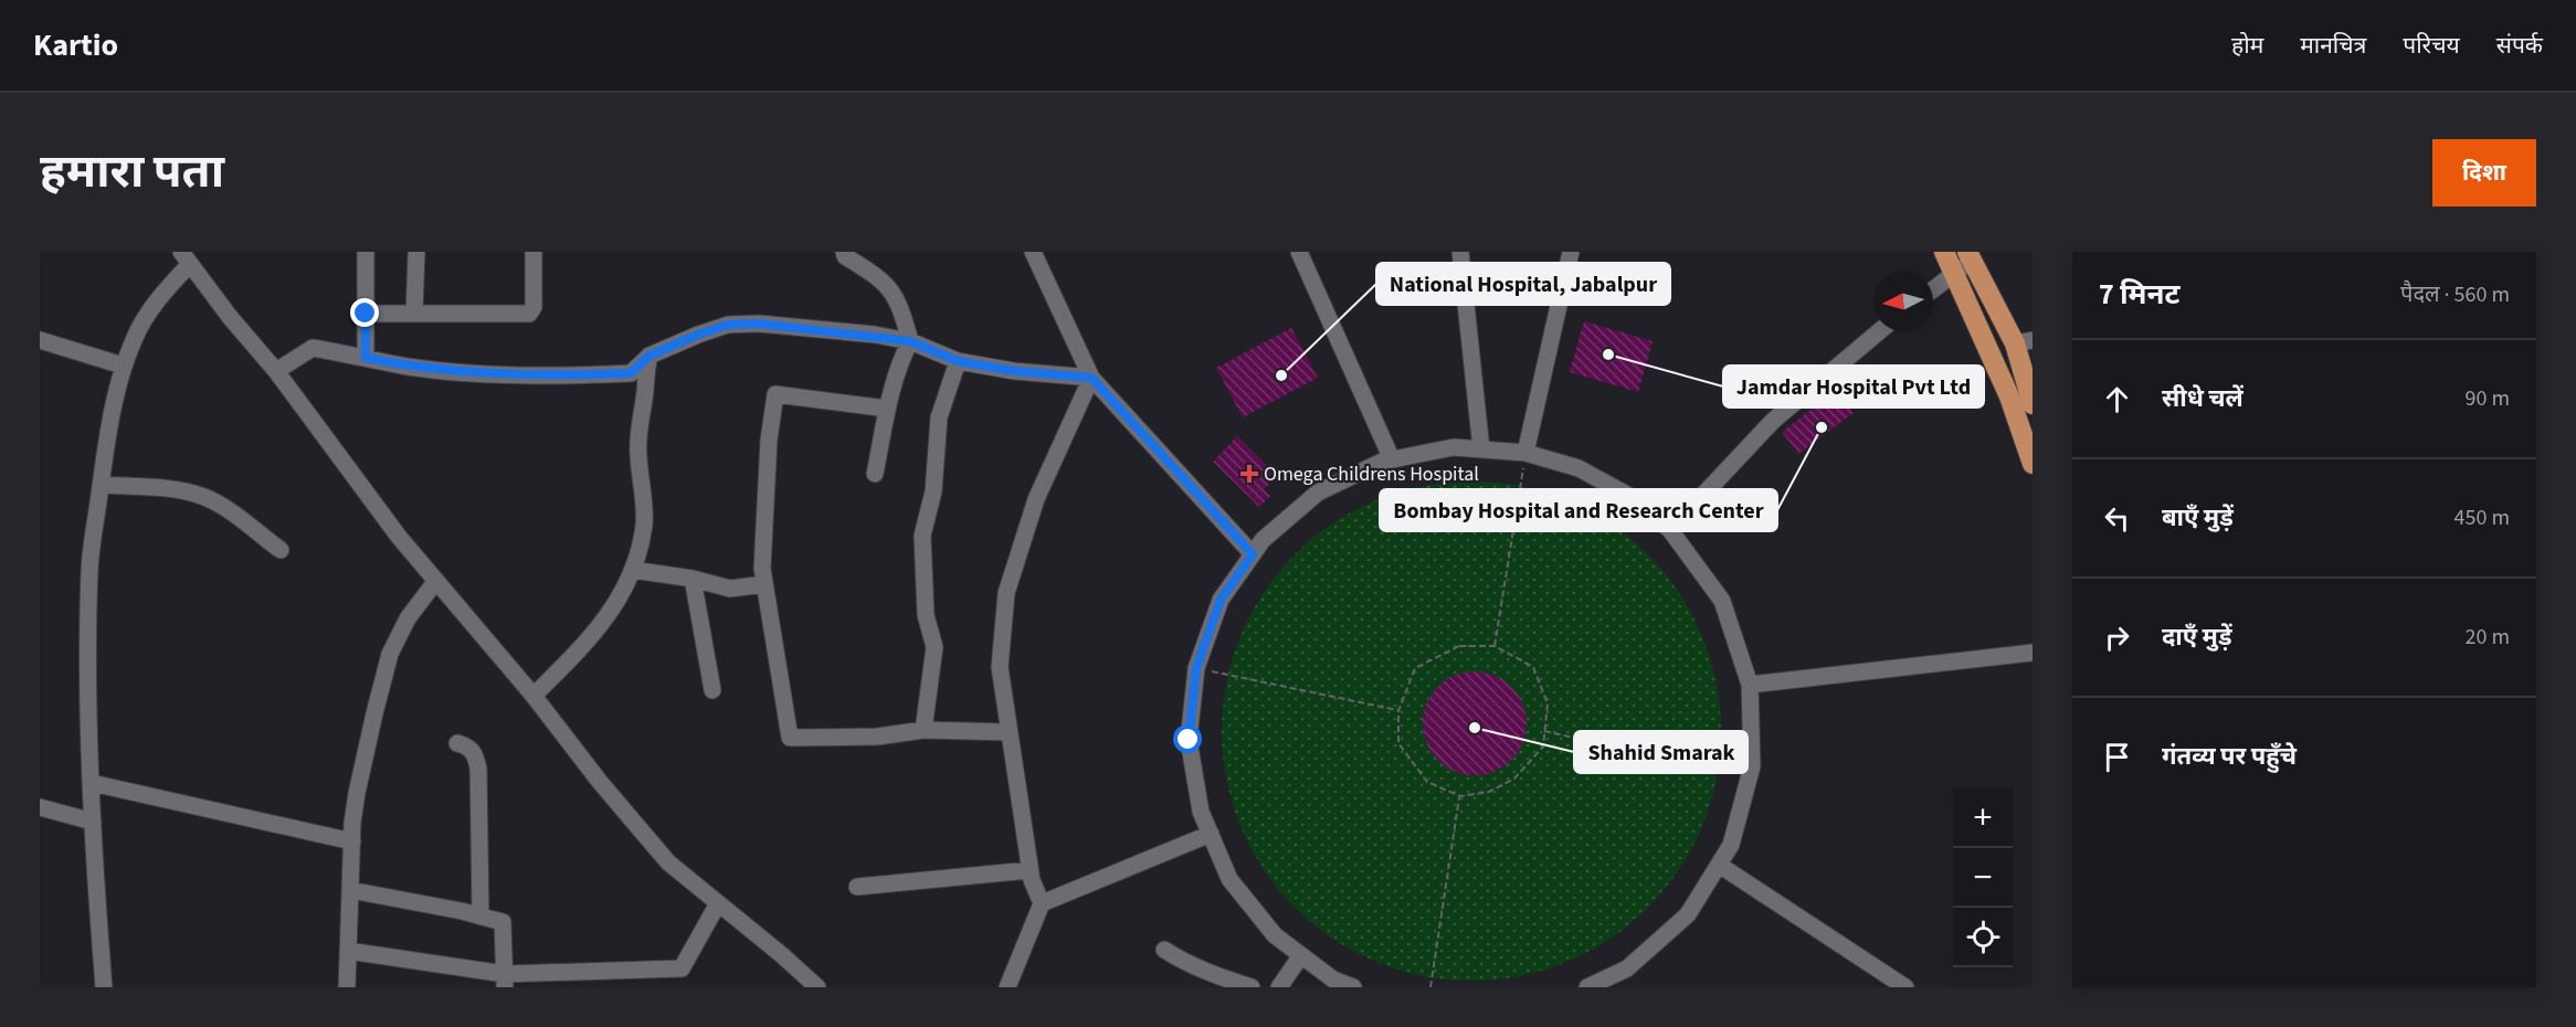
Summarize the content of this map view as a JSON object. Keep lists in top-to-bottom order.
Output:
{
  "places": {
    "other": [
      "Jamdar Hospital Pvt Ltd",
      "National Hospital, Jabalpur",
      "Bombay Hospital and Research Center",
      "Shahid Smarak"
    ],
    "health": ["Omega Childrens Hospital"]
  },
  "north": "left",
  "page": {
    "header": "Kartio",
    "nav": [
      "होम",
      "मानचित्र",
      "परिचय",
      "संपर्क"
    ],
    "title": "हमारा पता",
    "buttons": "दिशा",
    "heading": ["7 मिनट", "पैदल · 560 m"],
    "list": [
      ["सीधे चलें", "90 m"],
      ["बाएँ मुड़ें", "450 m"],
      ["दाएँ मुड़ें", "20 m"],
      "गंतव्य पर पहुँचे"
    ],
    "map_buttons": ["+", "−"]
  }
}
